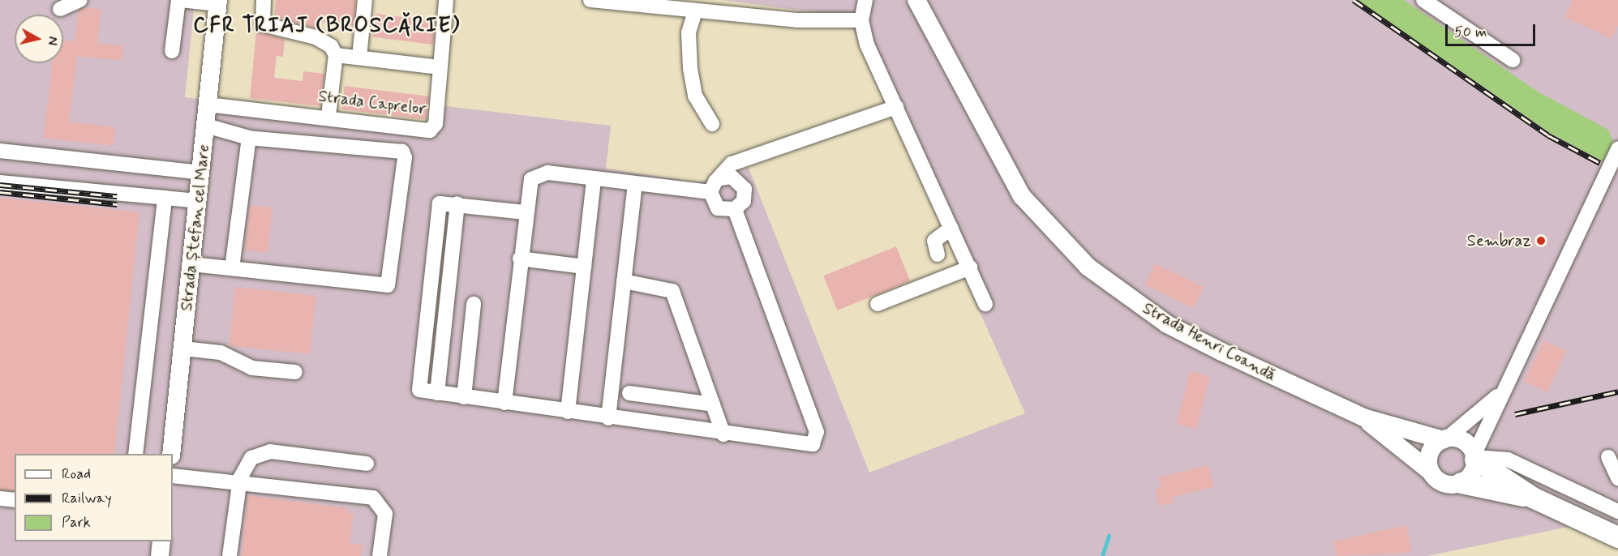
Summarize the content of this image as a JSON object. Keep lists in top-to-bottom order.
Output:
{
  "streets": {
    "main road": ["Strada Ștefan cel Mare", "Strada Henri Coandă"],
    "street": ["Strada Caprelor"]
  },
  "crossings": [
    ["Strada Caprelor", "Strada Ștefan cel Mare"]
  ],
  "districts": ["CFR TRIAJ (BROSCĂRIE)"],
  "places": ["Sembraz"],
  "legend": ["Road", "Railway", "Park"],
  "scale_bar": "50 m",
  "north": "right"
}
